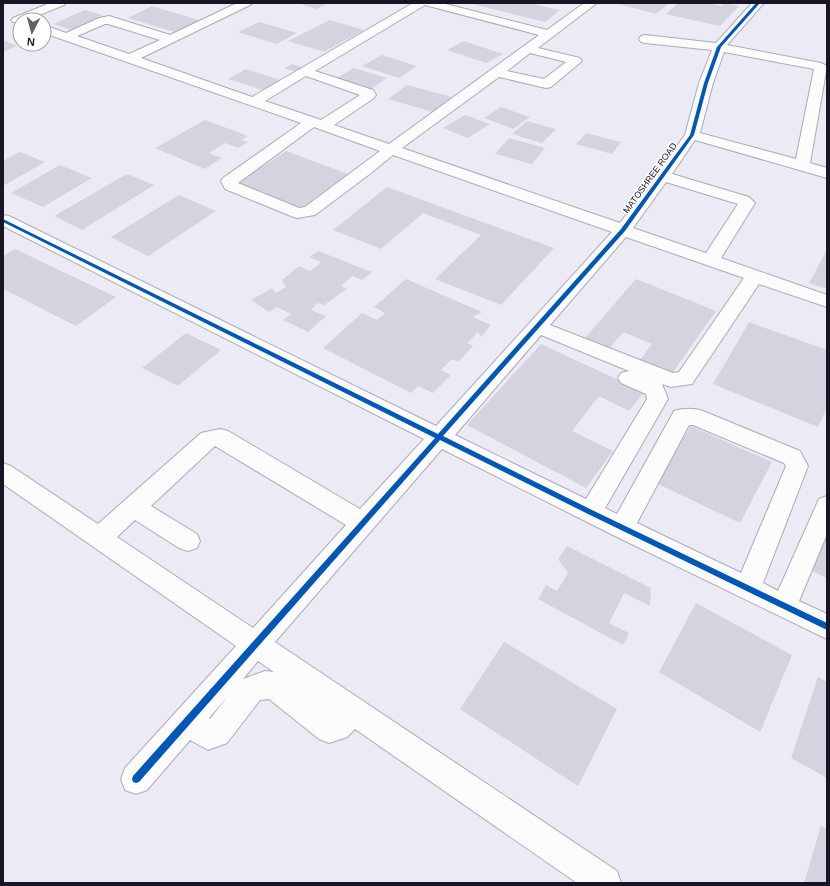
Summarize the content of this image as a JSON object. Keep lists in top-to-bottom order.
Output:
{
  "streets": {
    "street": ["MATOSHREE ROAD"]
  },
  "north": "bottom"
}
